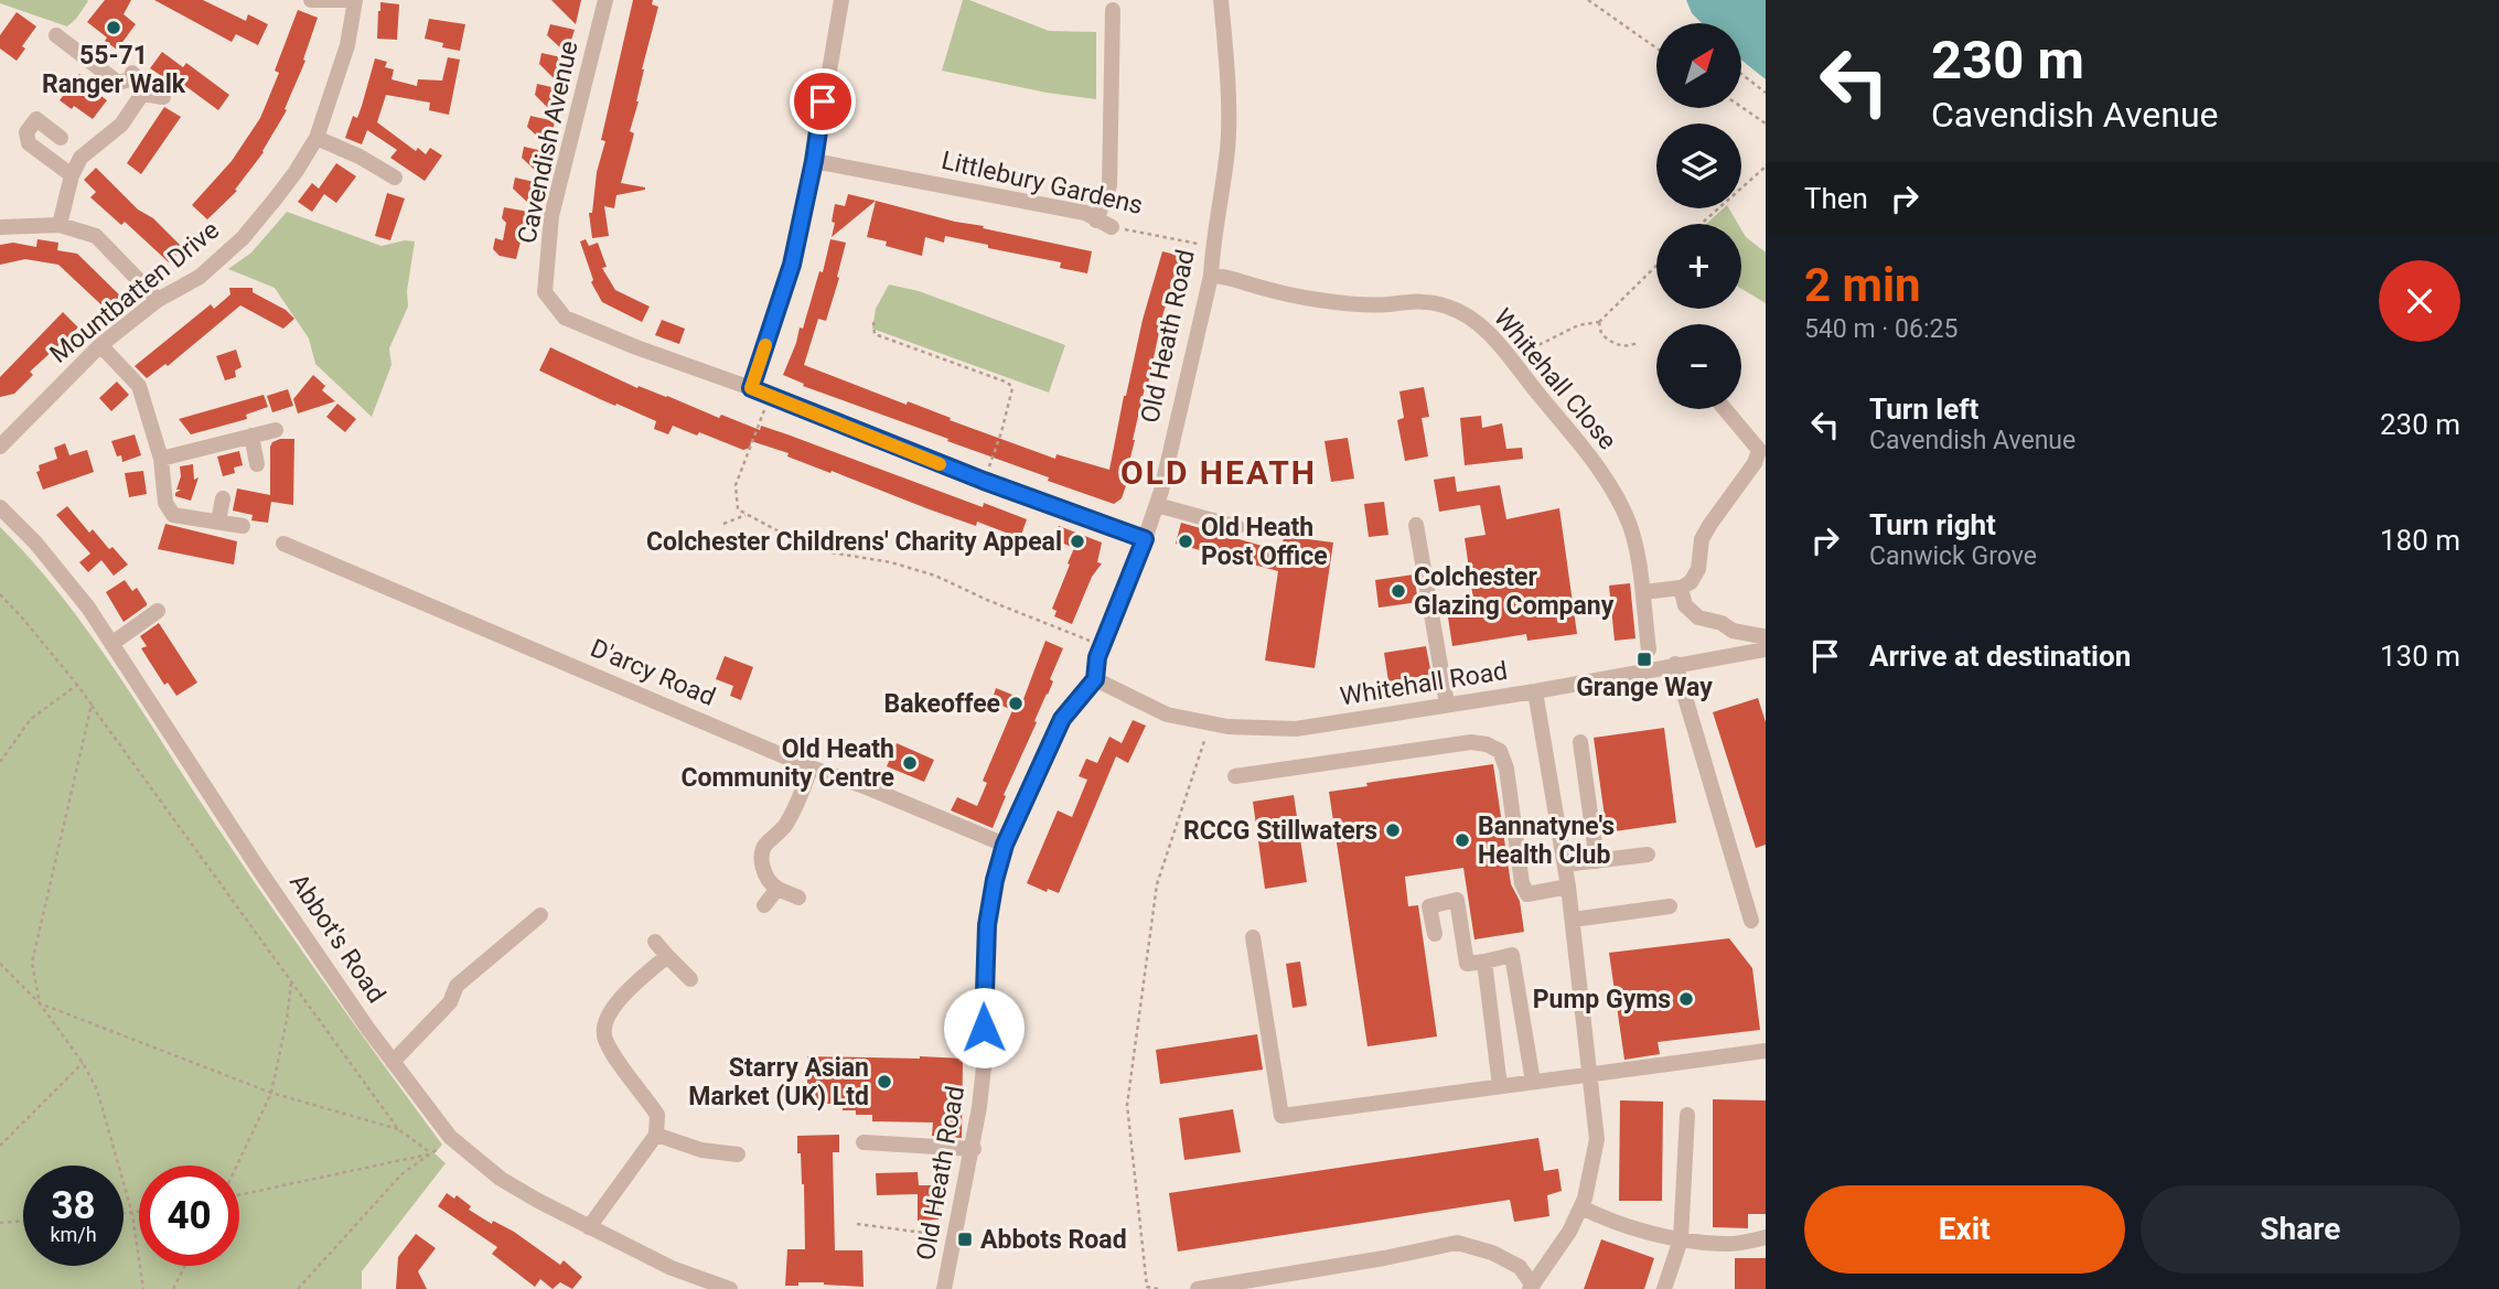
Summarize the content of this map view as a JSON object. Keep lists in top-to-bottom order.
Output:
{
  "streets": {
    "street": [
      "Cavendish Avenue",
      "Littlebury Gardens",
      "Mountbatten Drive",
      "Old Heath Road",
      "Whitehall Close",
      "D'arcy Road",
      "Whitehall Road",
      "Abbot's Road"
    ]
  },
  "crossings": [
    ["Cavendish Avenue", "Old Heath Road"],
    ["Littlebury Gardens", "Old Heath Road"],
    ["Old Heath Road", "Whitehall Close"],
    ["Old Heath Road", "D'arcy Road"],
    ["Old Heath Road", "Whitehall Road"]
  ],
  "districts": ["OLD HEATH"],
  "places": {
    "other": [
      "55-71 Ranger Walk",
      "Colchester Childrens' Charity Appeal",
      "Old Heath Post Office",
      "Colchester Glazing Company",
      "Bakeoffee",
      "Old Heath Community Centre",
      "RCCG Stillwaters",
      "Bannatyne's Health Club",
      "Pump Gyms",
      "Starry Asian Market (UK) Ltd"
    ],
    "transit": ["Grange Way", "Abbots Road"]
  },
  "north": "top right",
  "page": {
    "turn": ["230 m", "Cavendish Avenue"],
    "map_buttons": ["+", "−"],
    "then": "Then",
    "heading": ["2 min", "540 m · 06:25"],
    "list": [
      {
        "name": "Turn left",
        "note": "Cavendish Avenue",
        "value": "230 m"
      },
      {
        "name": "Turn right",
        "note": "Canwick Grove",
        "value": "180 m"
      },
      {
        "name": "Arrive at destination",
        "value": "130 m"
      }
    ],
    "speed": "38 km/h",
    "limit": "40",
    "buttons": ["Exit", "Share"]
  }
}
